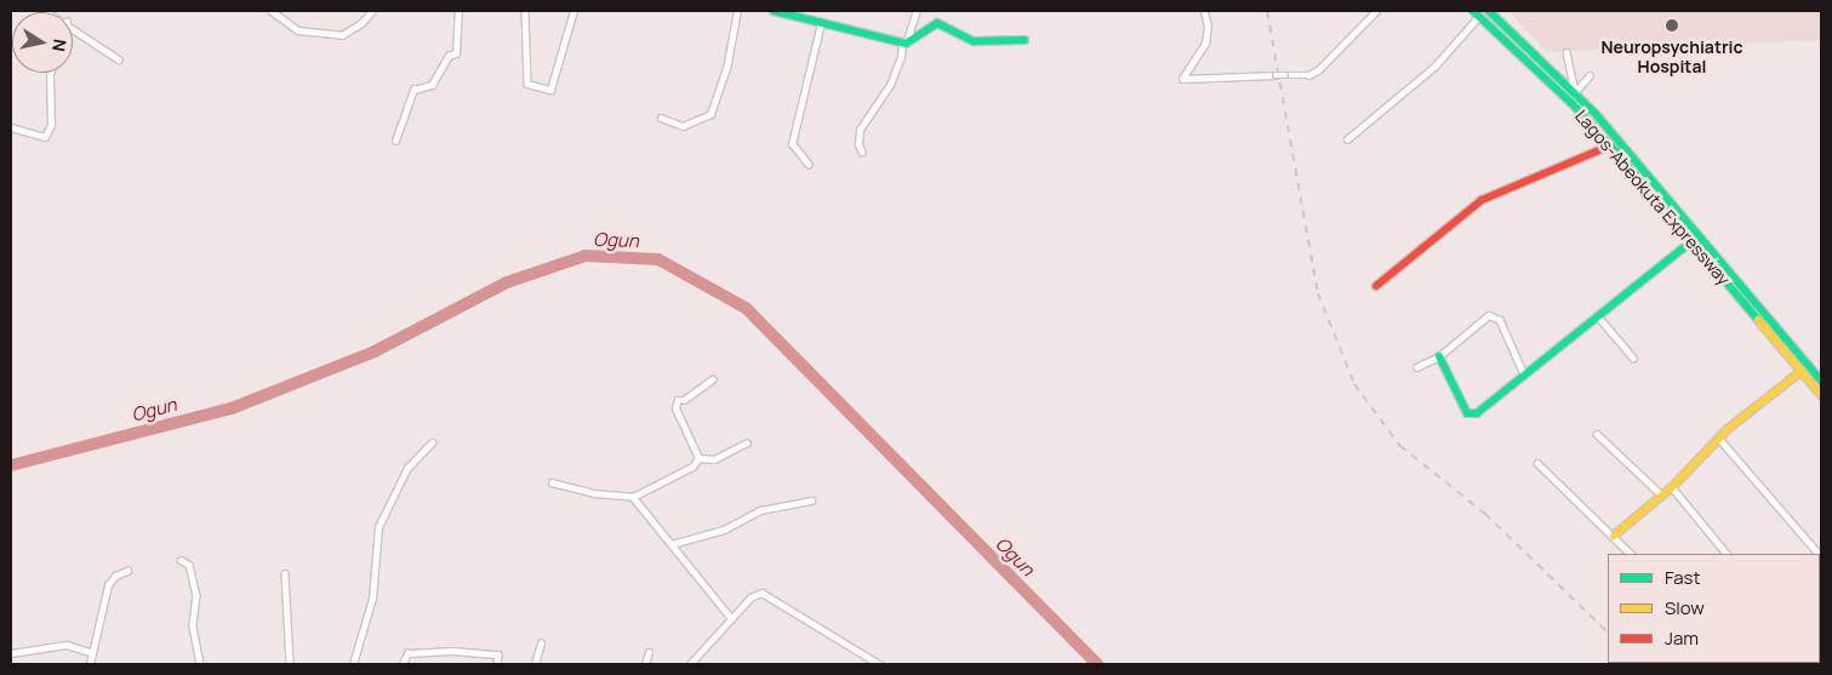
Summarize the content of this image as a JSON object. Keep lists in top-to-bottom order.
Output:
{
  "streets": {
    "main road": ["Lagos-Abeokuta Expressway"]
  },
  "water": ["Ogun"],
  "places": ["Neuropsychiatric Hospital"],
  "legend": ["Fast", "Slow", "Jam"],
  "north": "right"
}
